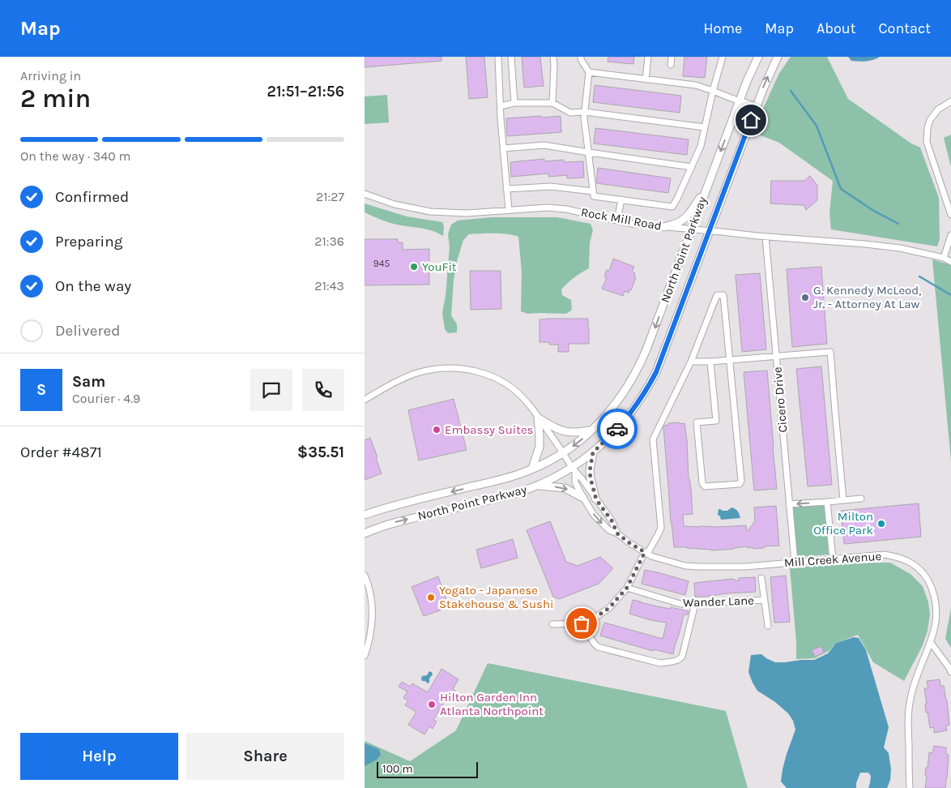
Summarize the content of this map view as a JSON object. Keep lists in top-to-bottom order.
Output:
{
  "streets": {
    "street": [
      "Rock Mill Road",
      "North Point Parkway",
      "Cicero Drive",
      "Mill Creek Avenue",
      "Wander Lane"
    ]
  },
  "crossings": [
    ["Rock Mill Road", "North Point Parkway"],
    ["Rock Mill Road", "Cicero Drive"],
    ["North Point Parkway", "Mill Creek Avenue"],
    ["Cicero Drive", "Mill Creek Avenue"]
  ],
  "places": [
    "YouFit",
    "G. Kennedy McLeod, Jr. - Attorney At Law",
    "Embassy Suites",
    "Milton Office Park",
    "Yogato - Japanese Stakehouse & Sushi",
    "Hilton Garden Inn Atlanta Northpoint"
  ],
  "house_numbers": ["945"],
  "scale_bar": "100 m",
  "page": {
    "header": "Map",
    "nav": [
      "Home",
      "Map",
      "About",
      "Contact"
    ],
    "heading": ["2 min", "Arriving in", "21:51–21:56"],
    "panel": [
      "Sam",
      "Courier · 4.9",
      "Order #4871",
      "$35.51"
    ],
    "bar": "On the way · 340 m",
    "list": [
      ["Confirmed", "21:27"],
      ["Preparing", "21:36"],
      ["On the way", "21:43"],
      "Delivered"
    ],
    "round": "S",
    "buttons": ["Help", "Share"],
    "scale": "100 m"
  }
}
